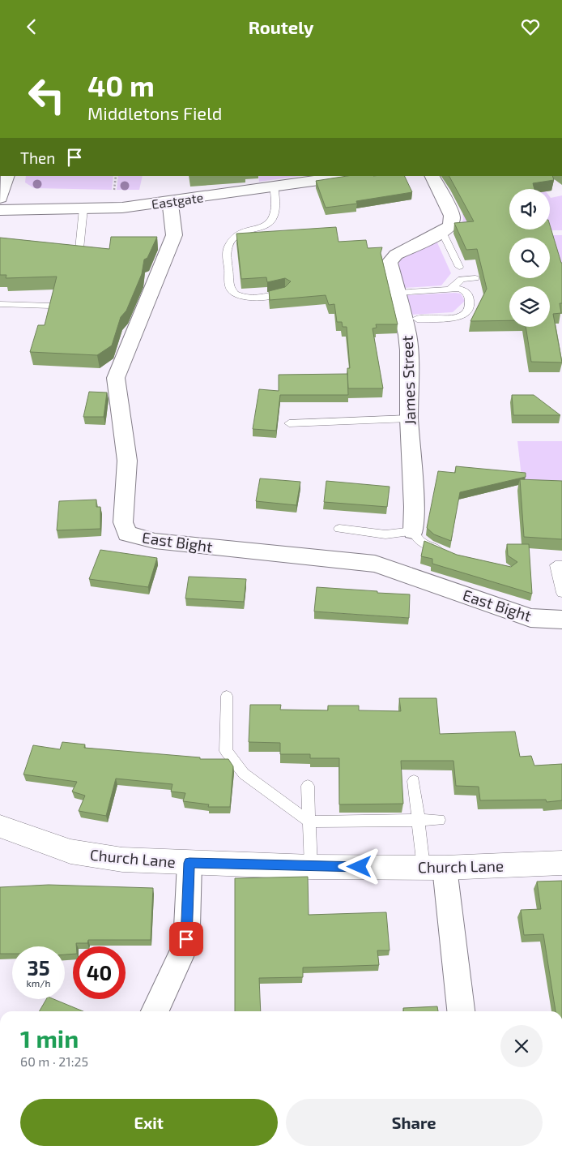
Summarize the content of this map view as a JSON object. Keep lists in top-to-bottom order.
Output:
{
  "streets": {
    "street": [
      "Eastgate",
      "James Street",
      "East Bight",
      "Church Lane"
    ]
  },
  "crossings": [
    ["Eastgate", "East Bight"]
  ],
  "page": {
    "header": "Routely",
    "turn": ["40 m", "Middletons Field"],
    "then": "Then",
    "speed": "35 km/h",
    "limit": "40",
    "heading": ["1 min", "60 m · 21:25"],
    "buttons": ["Exit", "Share"]
  }
}
